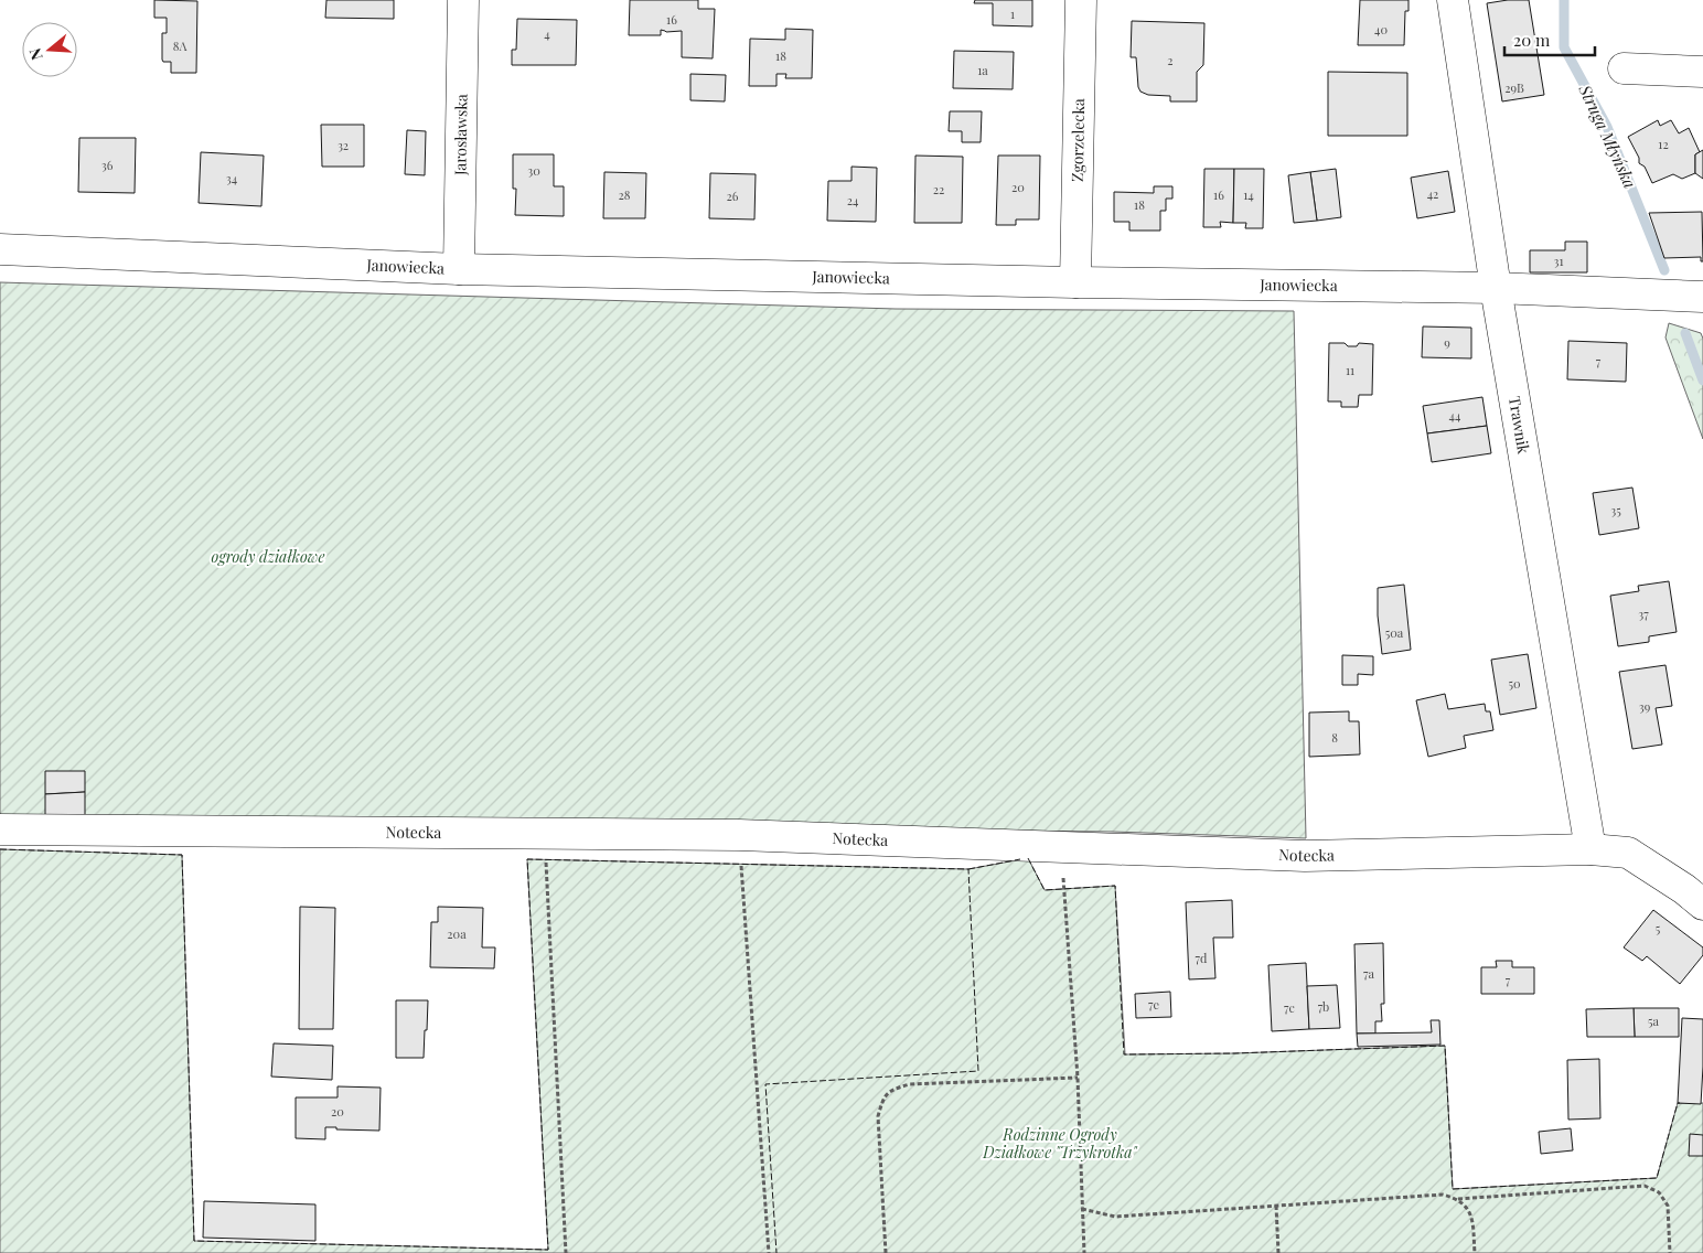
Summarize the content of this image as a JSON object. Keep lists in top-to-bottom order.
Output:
{
  "streets": {
    "street": [
      "Jarosławska",
      "Zgorzelecka",
      "Janowiecka",
      "Trawnik",
      "Notecka"
    ]
  },
  "crossings": [
    ["Jarosławska", "Janowiecka"],
    ["Zgorzelecka", "Janowiecka"],
    ["Janowiecka", "Trawnik"],
    ["Trawnik", "Notecka"]
  ],
  "water": ["Struga Młyńska"],
  "parks": ["ogrody działkowe", "Rodzinne Ogrody Działkowe \"Trzykrotka\""],
  "house_numbers": [
    "1",
    "16",
    "40",
    "4",
    "8A",
    "18",
    "2",
    "1a",
    "29B",
    "12",
    "32",
    "36",
    "30",
    "34",
    "20",
    "22",
    "42",
    "28",
    "16",
    "14",
    "26",
    "24",
    "18",
    "31",
    "9",
    "7",
    "11",
    "44",
    "35",
    "37",
    "50a",
    "50",
    "39",
    "8",
    "5",
    "20a",
    "7d",
    "7a",
    "7",
    "7e",
    "7b",
    "7c",
    "5a",
    "20"
  ],
  "scale_bar": "20 m",
  "north": "left"
}
